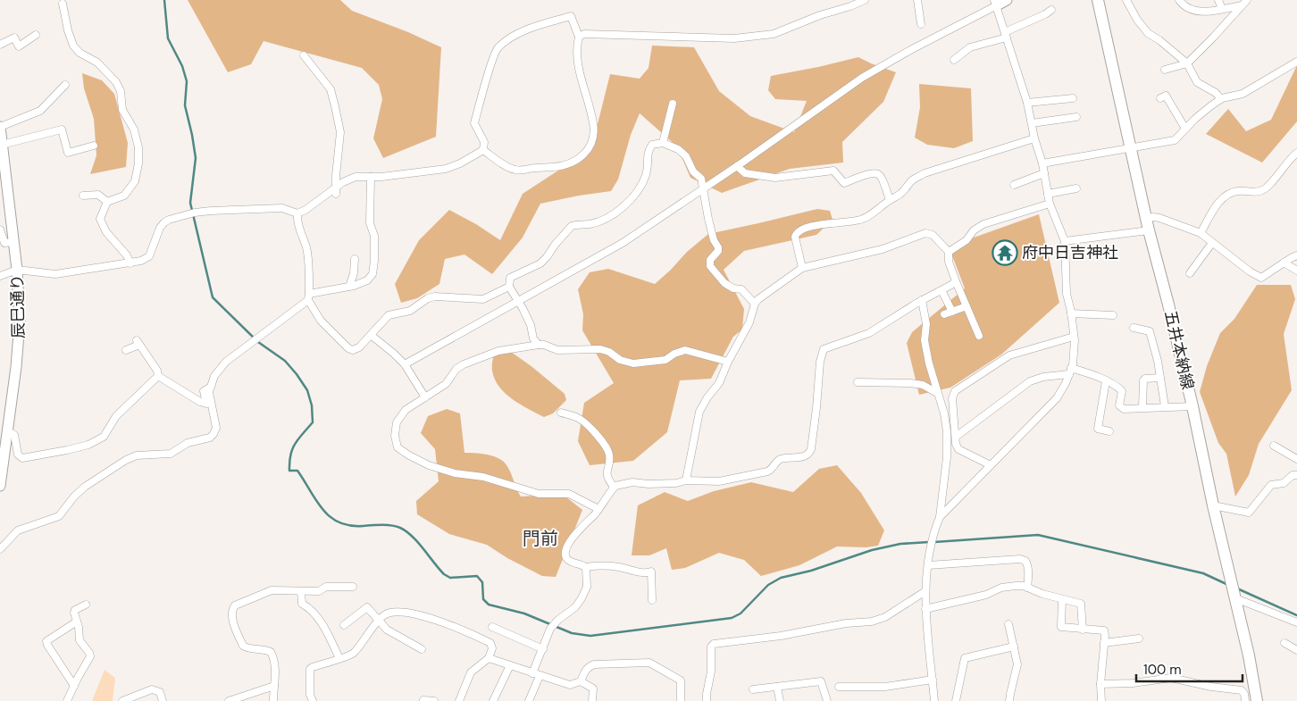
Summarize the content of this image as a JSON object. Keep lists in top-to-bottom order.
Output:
{
  "streets": {
    "main road": ["五井本納線"],
    "street": ["辰巳通り"]
  },
  "districts": ["門前"],
  "places": {
    "temple": ["府中日吉神社"]
  },
  "scale_bar": "100 m"
}
